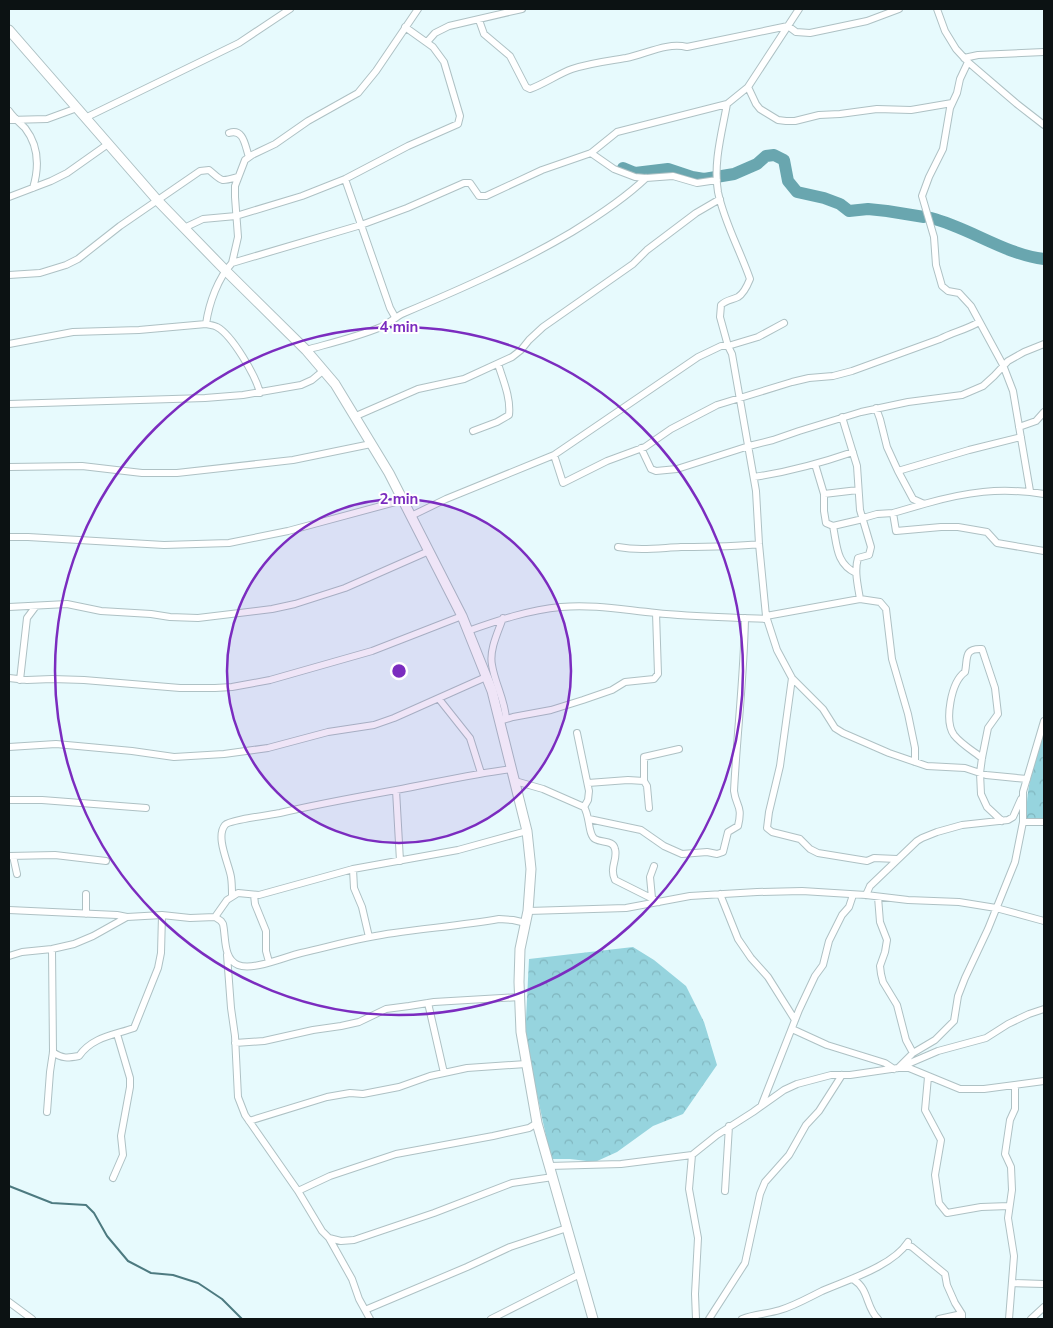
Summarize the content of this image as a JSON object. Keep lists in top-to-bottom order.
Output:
{
  "rings": ["4 min", "2 min"]
}
